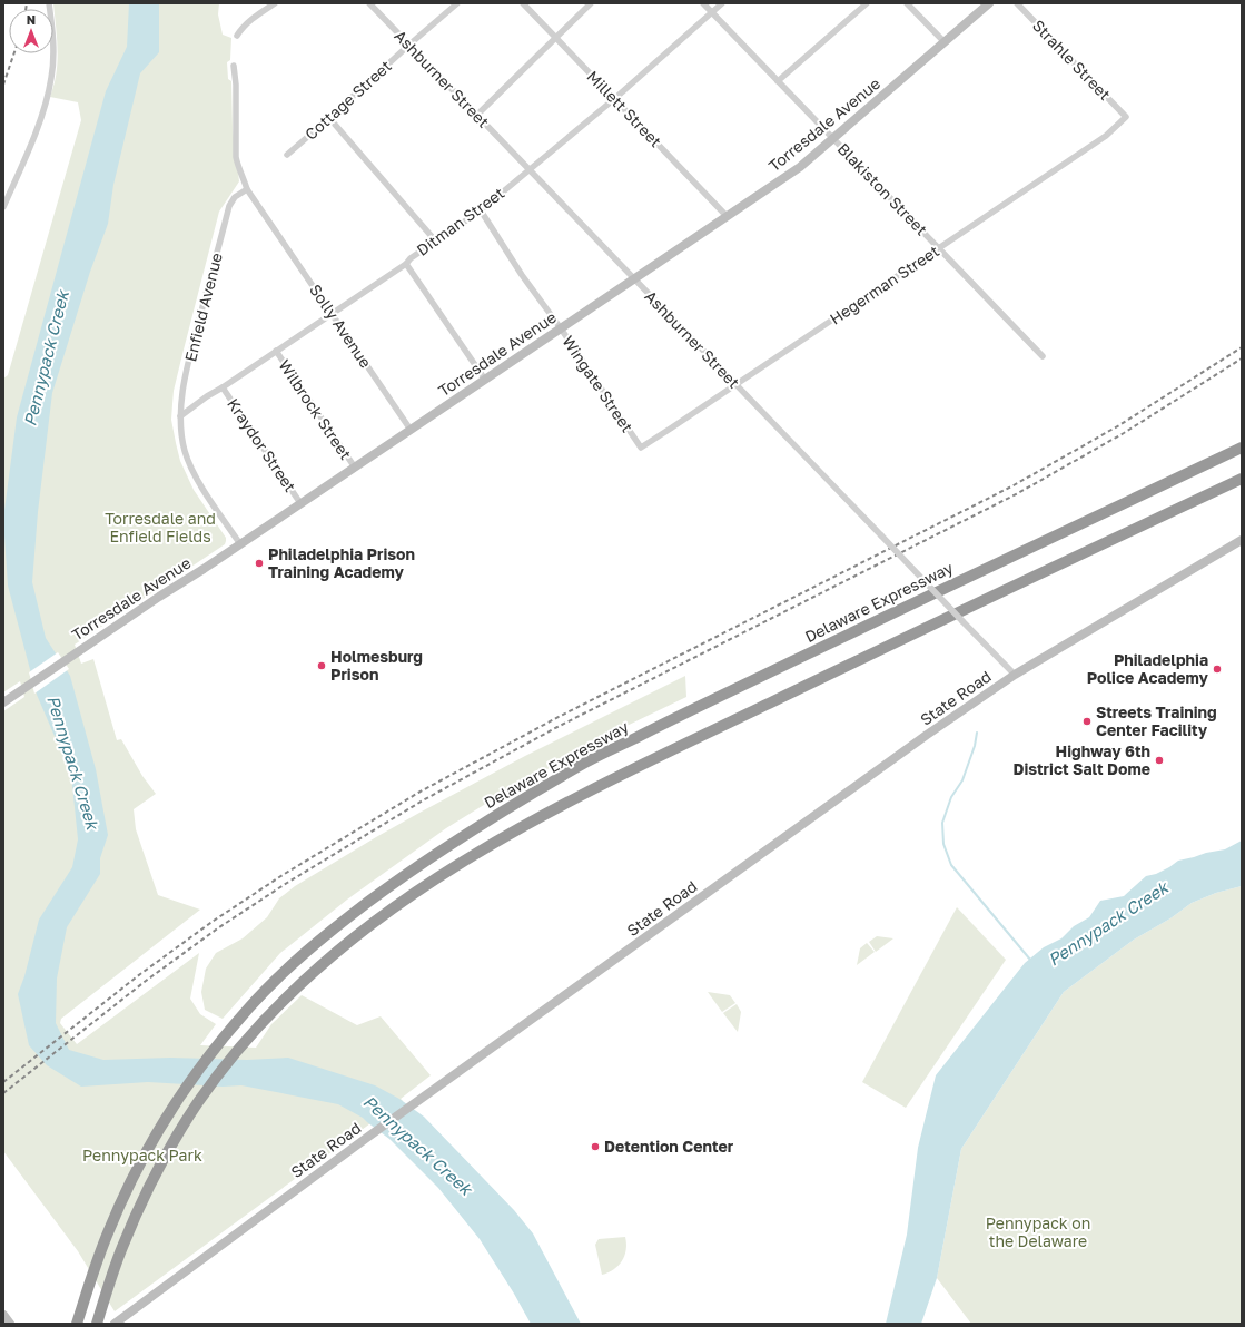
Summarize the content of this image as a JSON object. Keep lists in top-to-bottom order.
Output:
{
  "streets": {
    "highway": ["Delaware Expressway"],
    "main road": ["Torresdale Avenue", "State Road"],
    "street": [
      "Strahle Street",
      "Ashburner Street",
      "Cottage Street",
      "Millett Street",
      "Blakiston Street",
      "Ditman Street",
      "Hegerman Street",
      "Enfield Avenue",
      "Solly Avenue",
      "Wingate Street",
      "Wilbrock Street",
      "Kraydor Street"
    ]
  },
  "crossings": [
    ["Strahle Street", "Hegerman Street"],
    ["Ashburner Street", "Cottage Street"],
    ["Ashburner Street", "Torresdale Avenue"],
    ["Ashburner Street", "Ditman Street"],
    ["Ashburner Street", "Hegerman Street"],
    ["Ashburner Street", "State Road"],
    ["Millett Street", "Torresdale Avenue"],
    ["Millett Street", "Ditman Street"],
    ["Torresdale Avenue", "Blakiston Street"],
    ["Torresdale Avenue", "Enfield Avenue"],
    ["Torresdale Avenue", "Solly Avenue"],
    ["Torresdale Avenue", "Wingate Street"],
    ["Torresdale Avenue", "Wilbrock Street"],
    ["Torresdale Avenue", "Kraydor Street"],
    ["Blakiston Street", "Ditman Street"],
    ["Blakiston Street", "Hegerman Street"],
    ["Ditman Street", "Enfield Avenue"],
    ["Ditman Street", "Solly Avenue"],
    ["Ditman Street", "Wingate Street"],
    ["Ditman Street", "Wilbrock Street"],
    ["Ditman Street", "Kraydor Street"],
    ["Hegerman Street", "Wingate Street"],
    ["Enfield Avenue", "Solly Avenue"]
  ],
  "water": ["Pennypack Creek"],
  "parks": ["Torresdale and Enfield Fields", "Pennypack Park", "Pennypack on the Delaware"],
  "places": [
    "Philadelphia Prison Training Academy",
    "Holmesburg Prison",
    "Philadelphia Police Academy",
    "Streets Training Center Facility",
    "Highway 6th District Salt Dome",
    "Detention Center"
  ],
  "north": "top"
}
